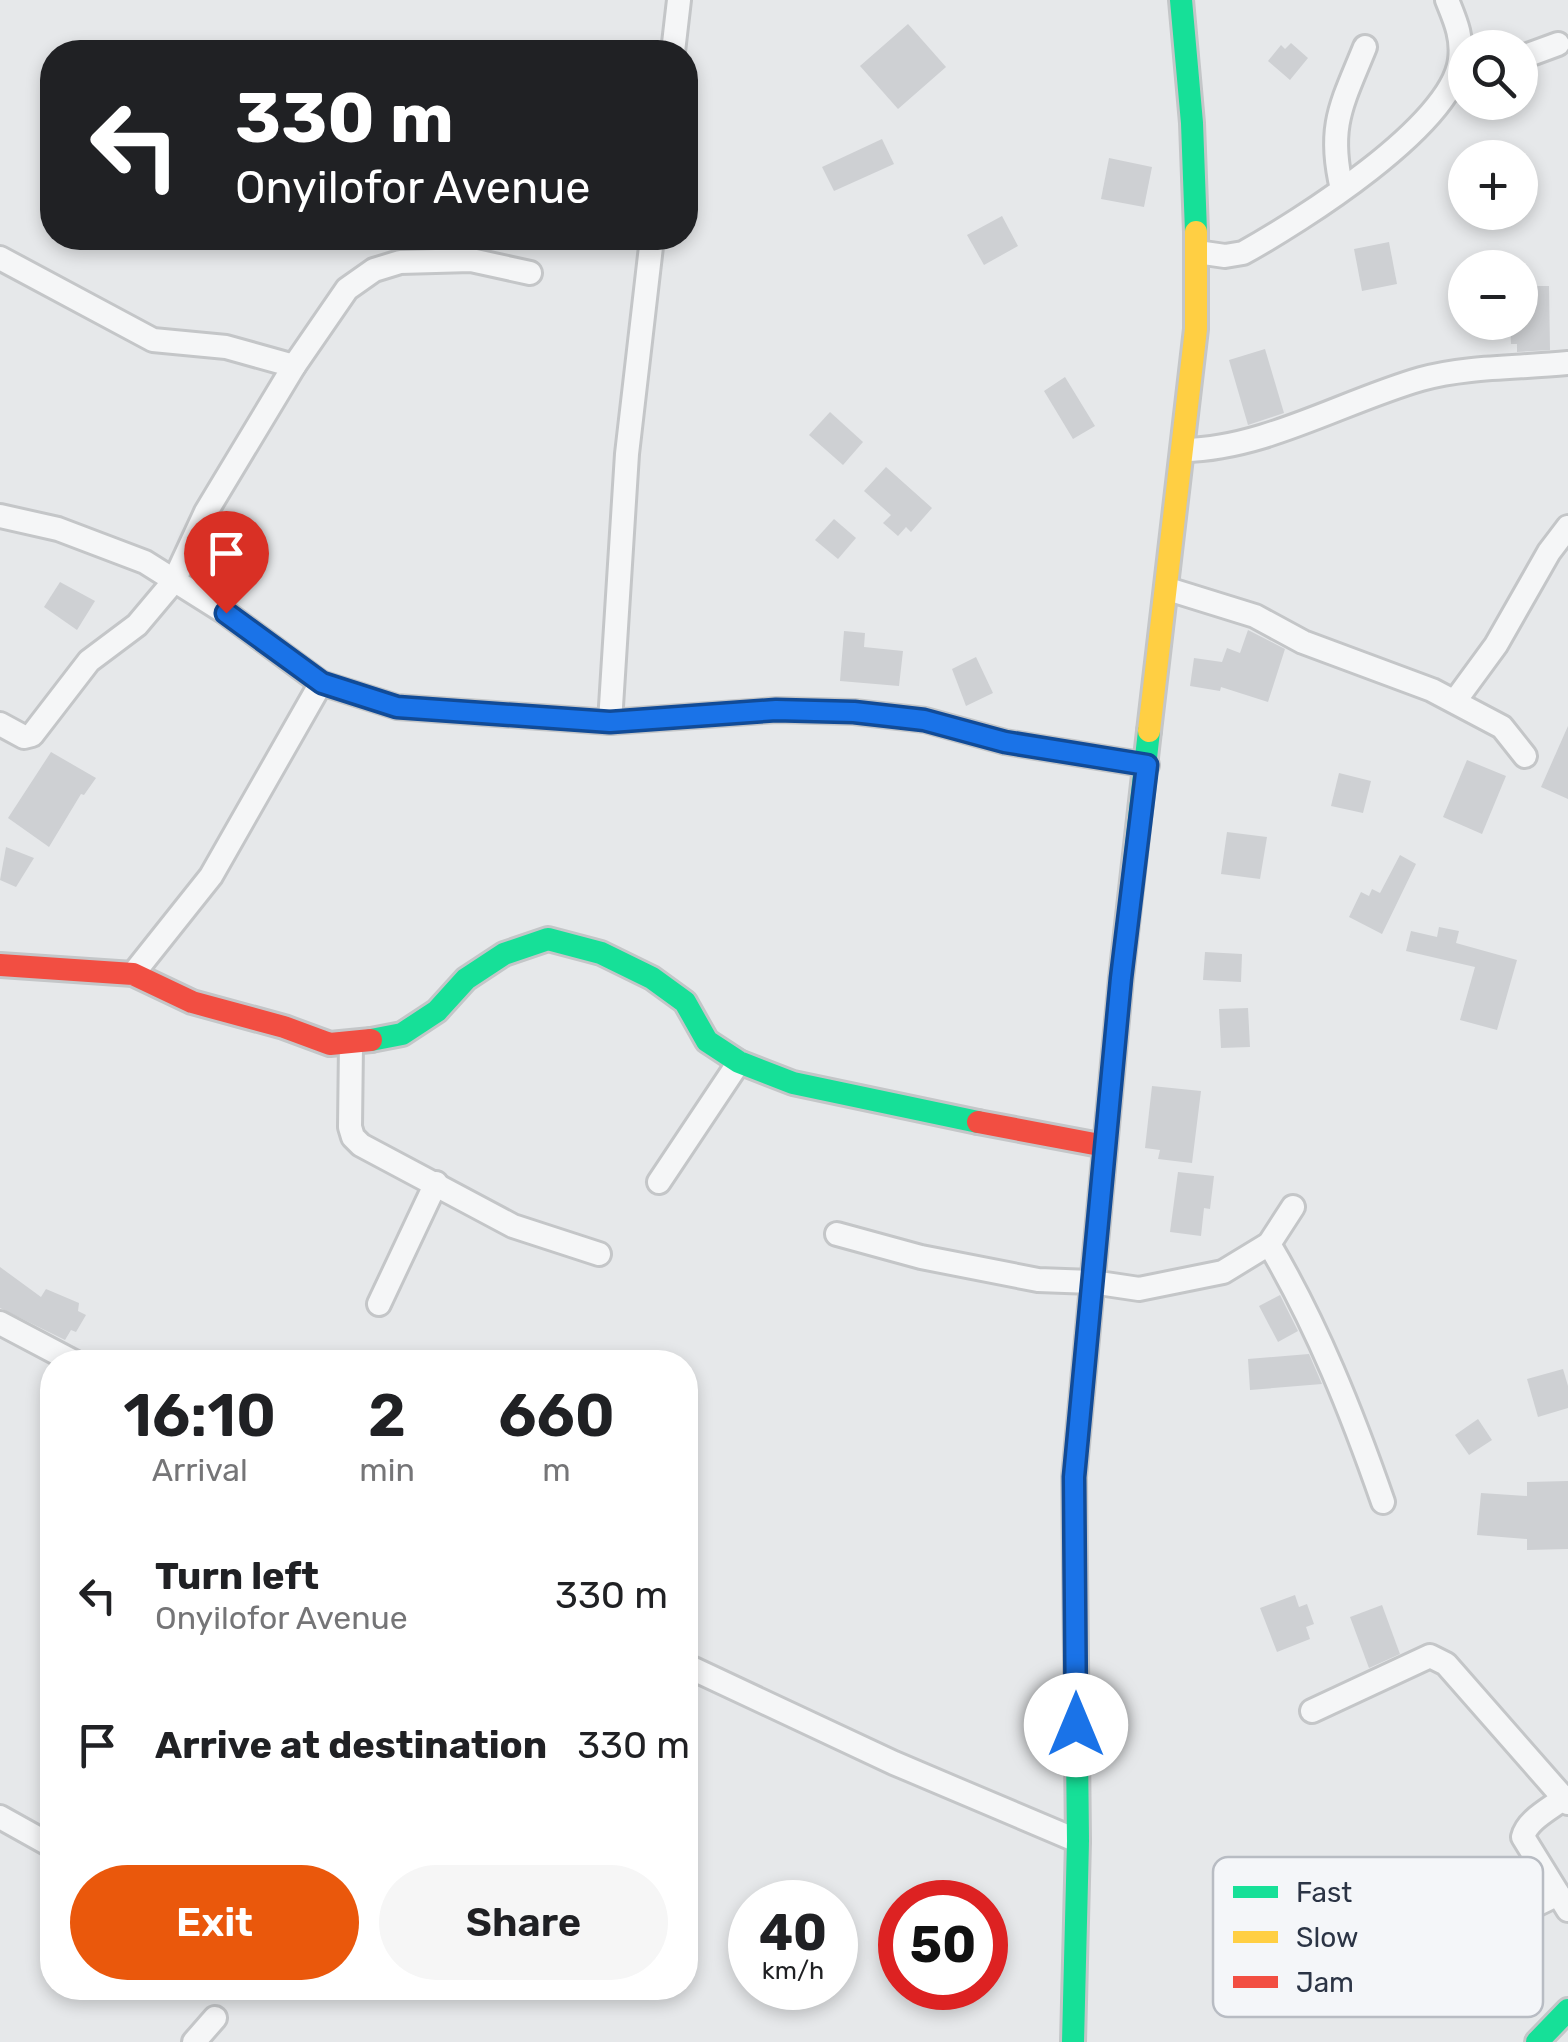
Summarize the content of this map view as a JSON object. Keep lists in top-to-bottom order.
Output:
{
  "legend": ["Fast", "Slow", "Jam"],
  "page": {
    "map_buttons": ["+", "−"],
    "turn": ["330 m", "Onyilofor Avenue"],
    "eta": [
      "16:10",
      "Arrival",
      "2",
      "min",
      "660",
      "m"
    ],
    "list": [
      {
        "name": "Turn left",
        "note": "Onyilofor Avenue",
        "value": "330 m"
      },
      {
        "name": "Arrive at destination",
        "value": "330 m"
      }
    ],
    "buttons": ["Exit", "Share"],
    "speed": "40 km/h",
    "limit": "50"
  }
}
